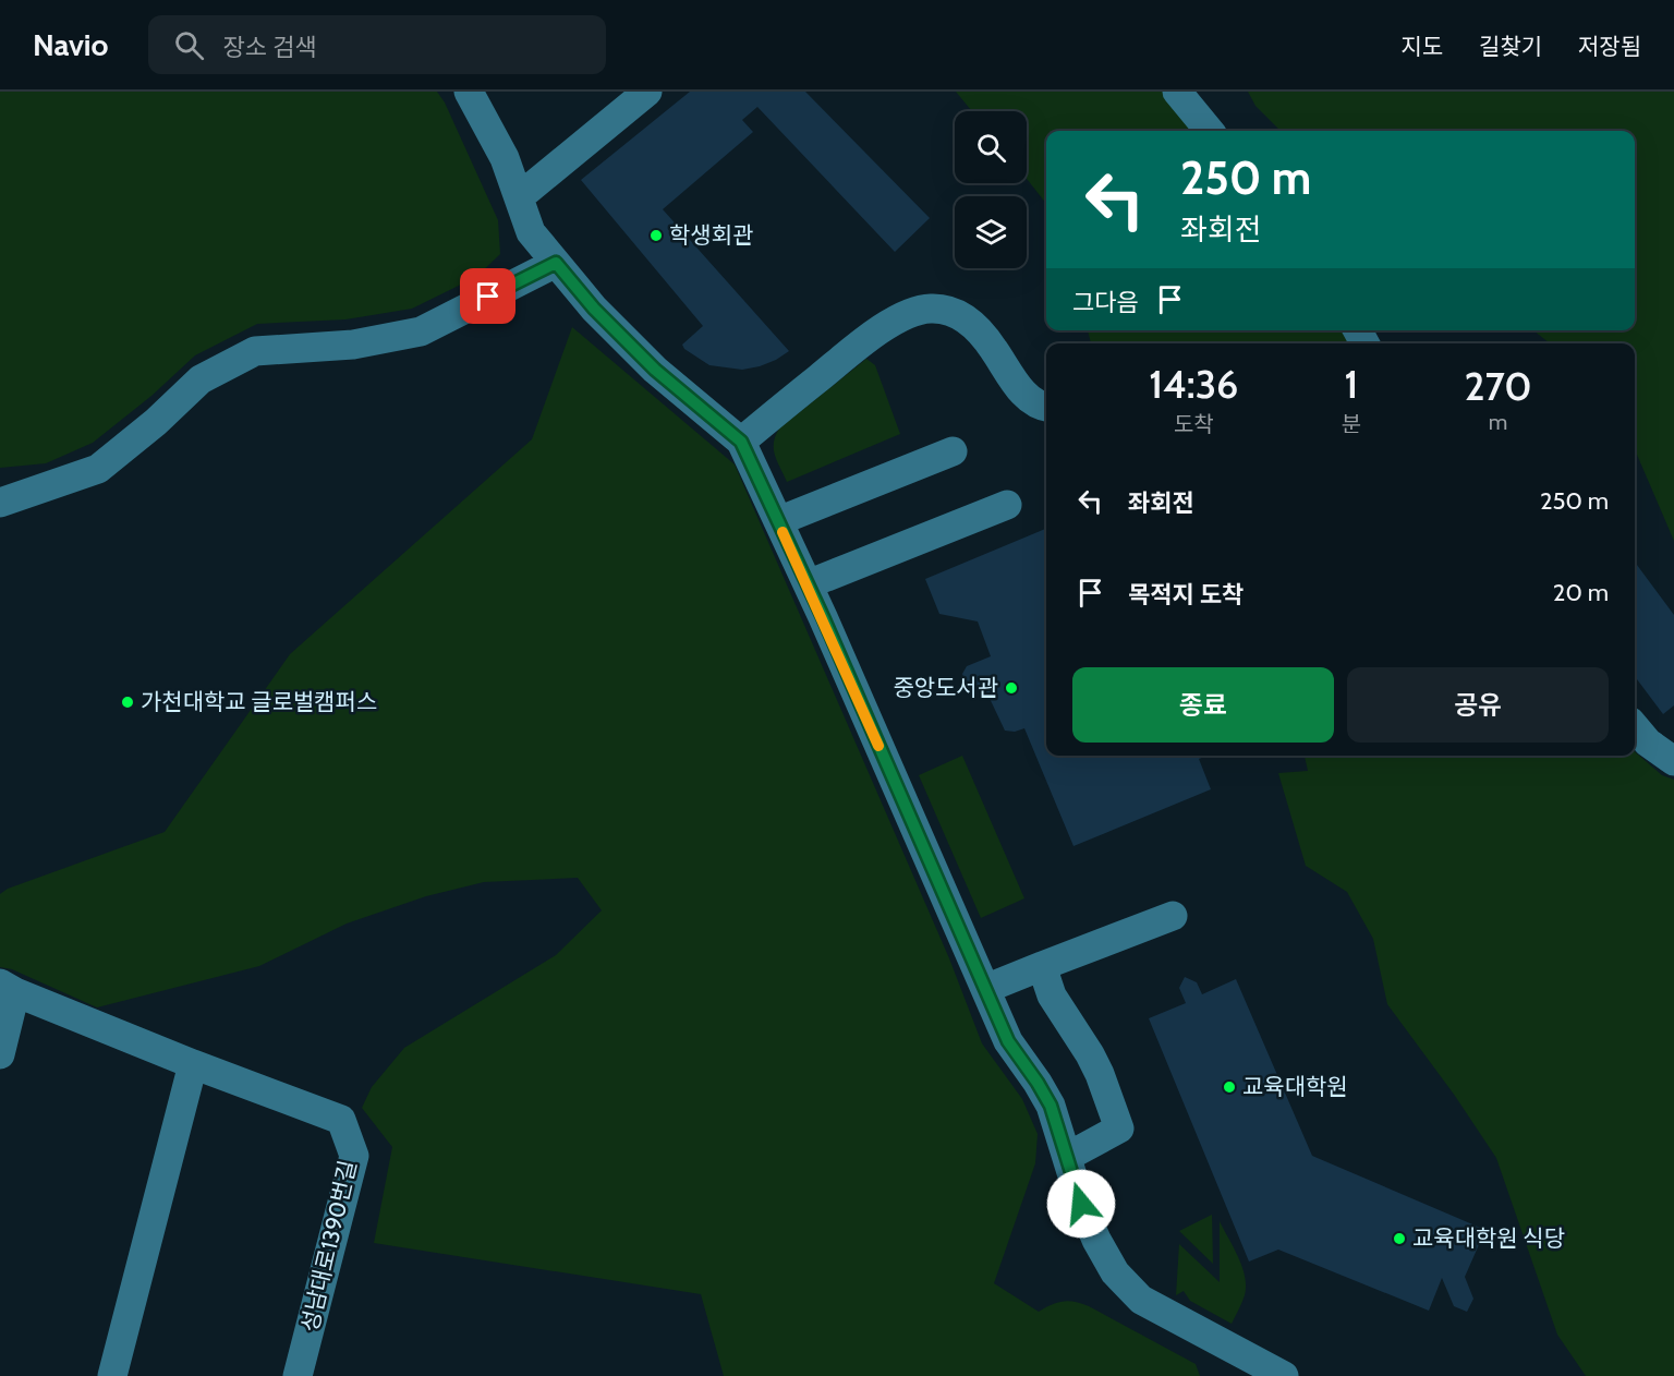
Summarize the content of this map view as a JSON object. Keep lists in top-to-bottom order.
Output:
{
  "streets": {
    "street": ["성남대로1390번길"]
  },
  "places": [
    "학생회관",
    "중앙도서관",
    "가천대학교 글로벌캠퍼스",
    "교육대학원",
    "교육대학원 식당"
  ],
  "page": {
    "header": "Navio",
    "search": "장소 검색",
    "nav": ["지도", "길찾기", "저장됨"],
    "turn": ["250 m", "좌회전"],
    "then": "그다음",
    "eta": [
      "14:36",
      "도착",
      "1",
      "분",
      "270",
      "m"
    ],
    "list": [
      {
        "name": "좌회전",
        "value": "250 m"
      },
      {
        "name": "목적지 도착",
        "value": "20 m"
      }
    ],
    "buttons": ["종료", "공유"]
  }
}
